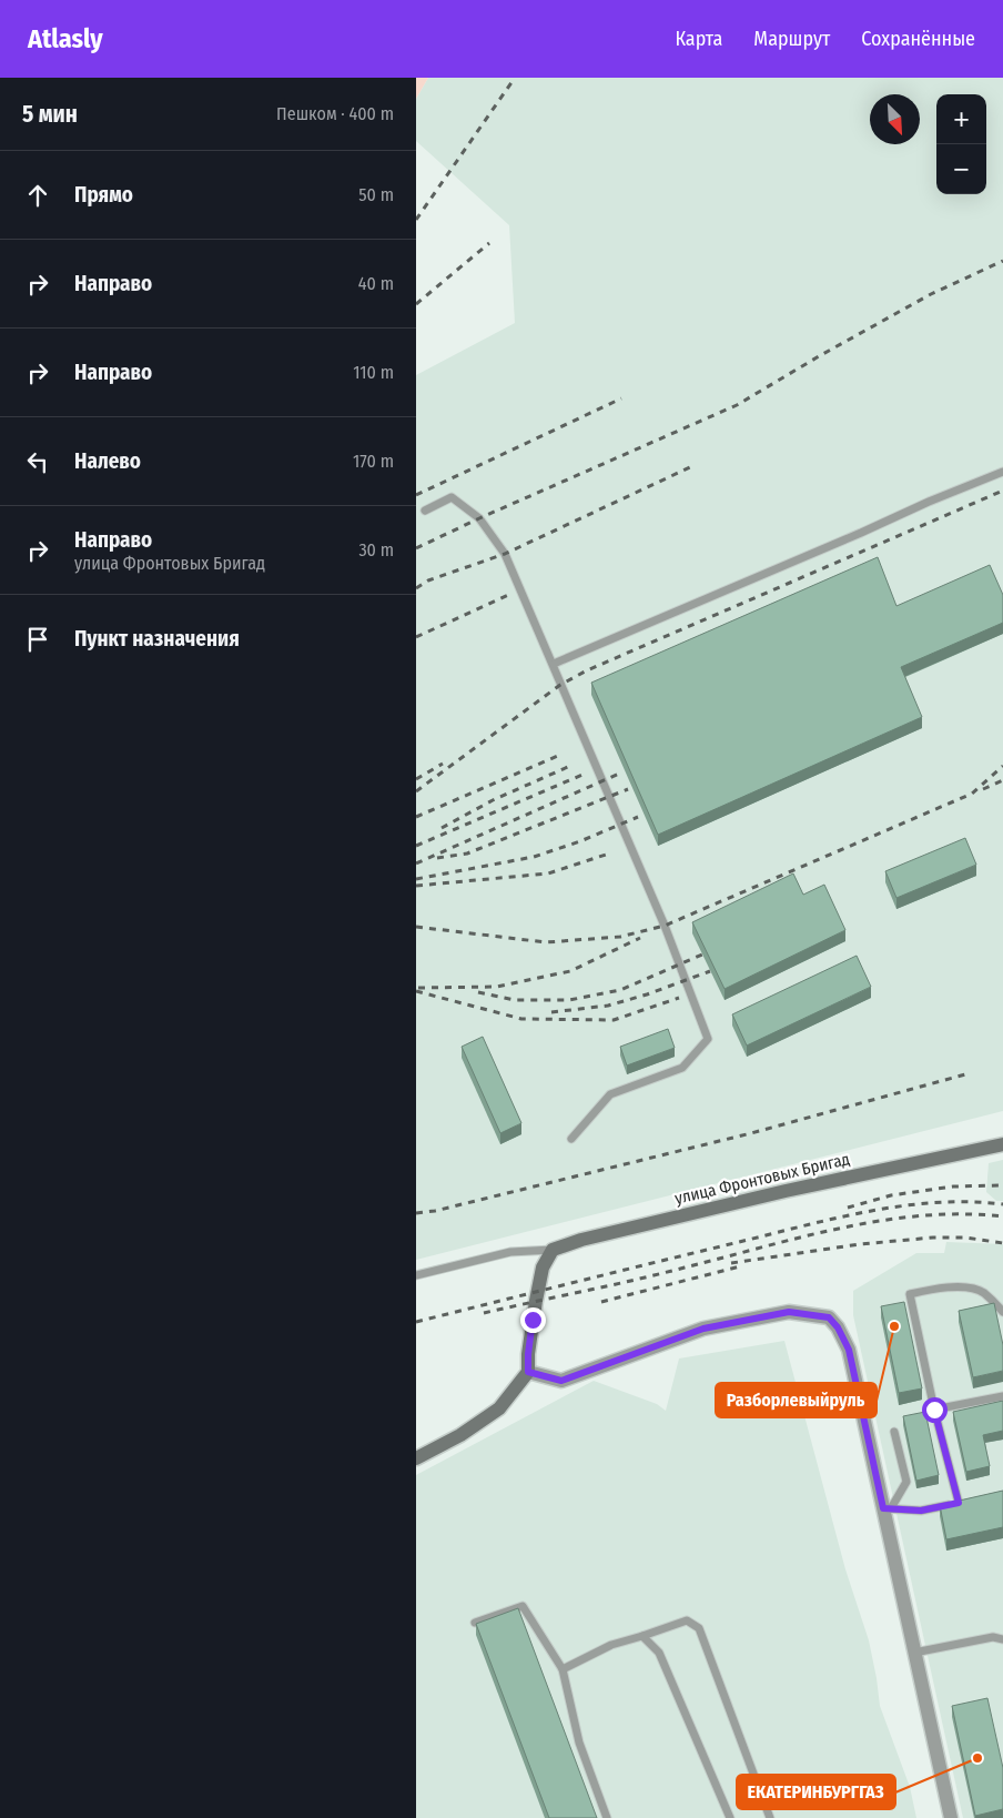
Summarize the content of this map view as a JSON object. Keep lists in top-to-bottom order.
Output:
{
  "streets": {
    "main road": ["улица Фронтовых Бригад"]
  },
  "places": ["Разборлевыйруль", "ЕКАТЕРИНБУРГГАЗ"],
  "north": "bottom right",
  "page": {
    "header": "Atlasly",
    "nav": ["Карта", "Маршрут", "Сохранённые"],
    "heading": ["5 мин", "Пешком · 400 m"],
    "map_buttons": ["+", "−"],
    "list": [
      ["Прямо", "50 m"],
      ["Направо", "40 m"],
      ["Направо", "110 m"],
      ["Налево", "170 m"],
      ["Направо", "улица Фронтовых Бригад", "30 m"],
      "Пункт назначения"
    ]
  }
}
